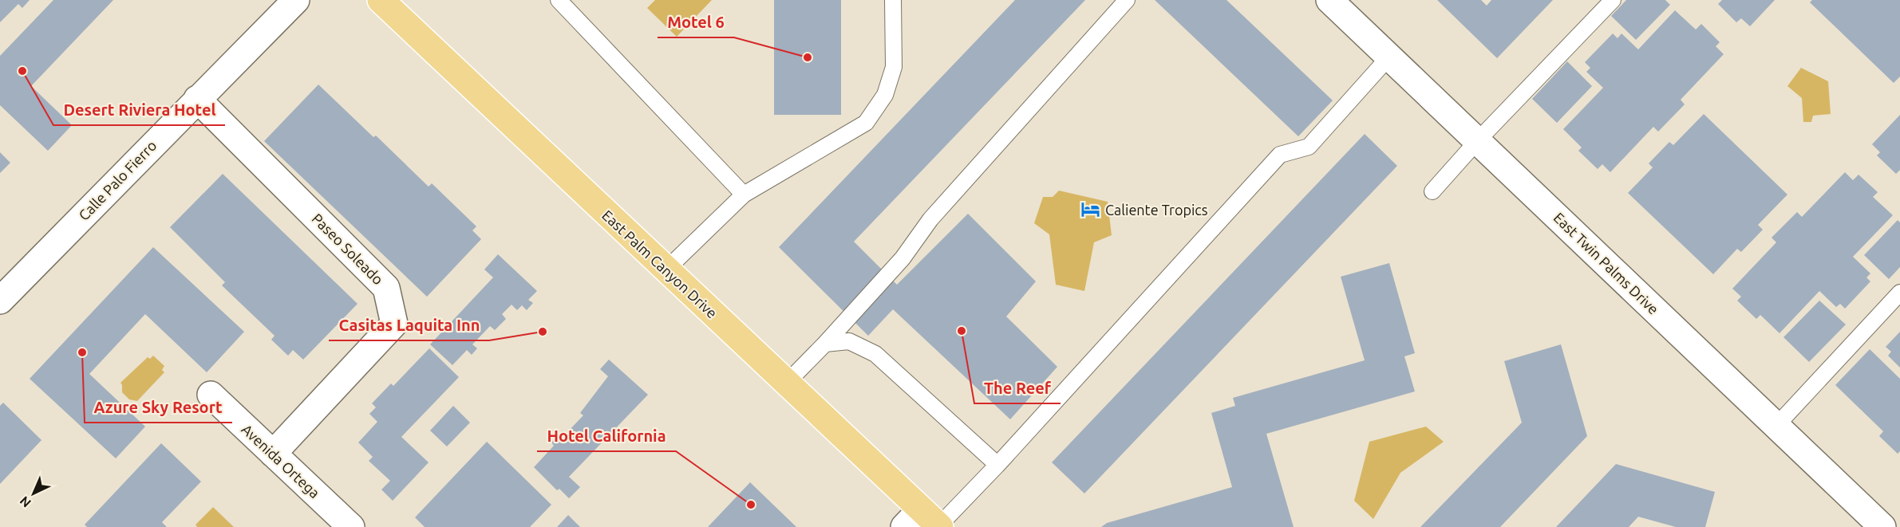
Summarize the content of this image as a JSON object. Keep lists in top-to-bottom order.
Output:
{
  "streets": {
    "main road": ["East Palm Canyon Drive"],
    "street": [
      "Calle Palo Fierro",
      "Paseo Soleado",
      "East Twin Palms Drive",
      "Avenida Ortega"
    ]
  },
  "crossings": [
    ["Calle Palo Fierro", "Paseo Soleado"],
    ["Paseo Soleado", "Avenida Ortega"]
  ],
  "places": {
    "other": [
      "Motel 6",
      "Desert Riviera Hotel",
      "The Reef",
      "Casitas Laquita Inn",
      "Azure Sky Resort",
      "Hotel California"
    ],
    "hotel": ["Caliente Tropics"]
  },
  "north": "bottom left"
}
